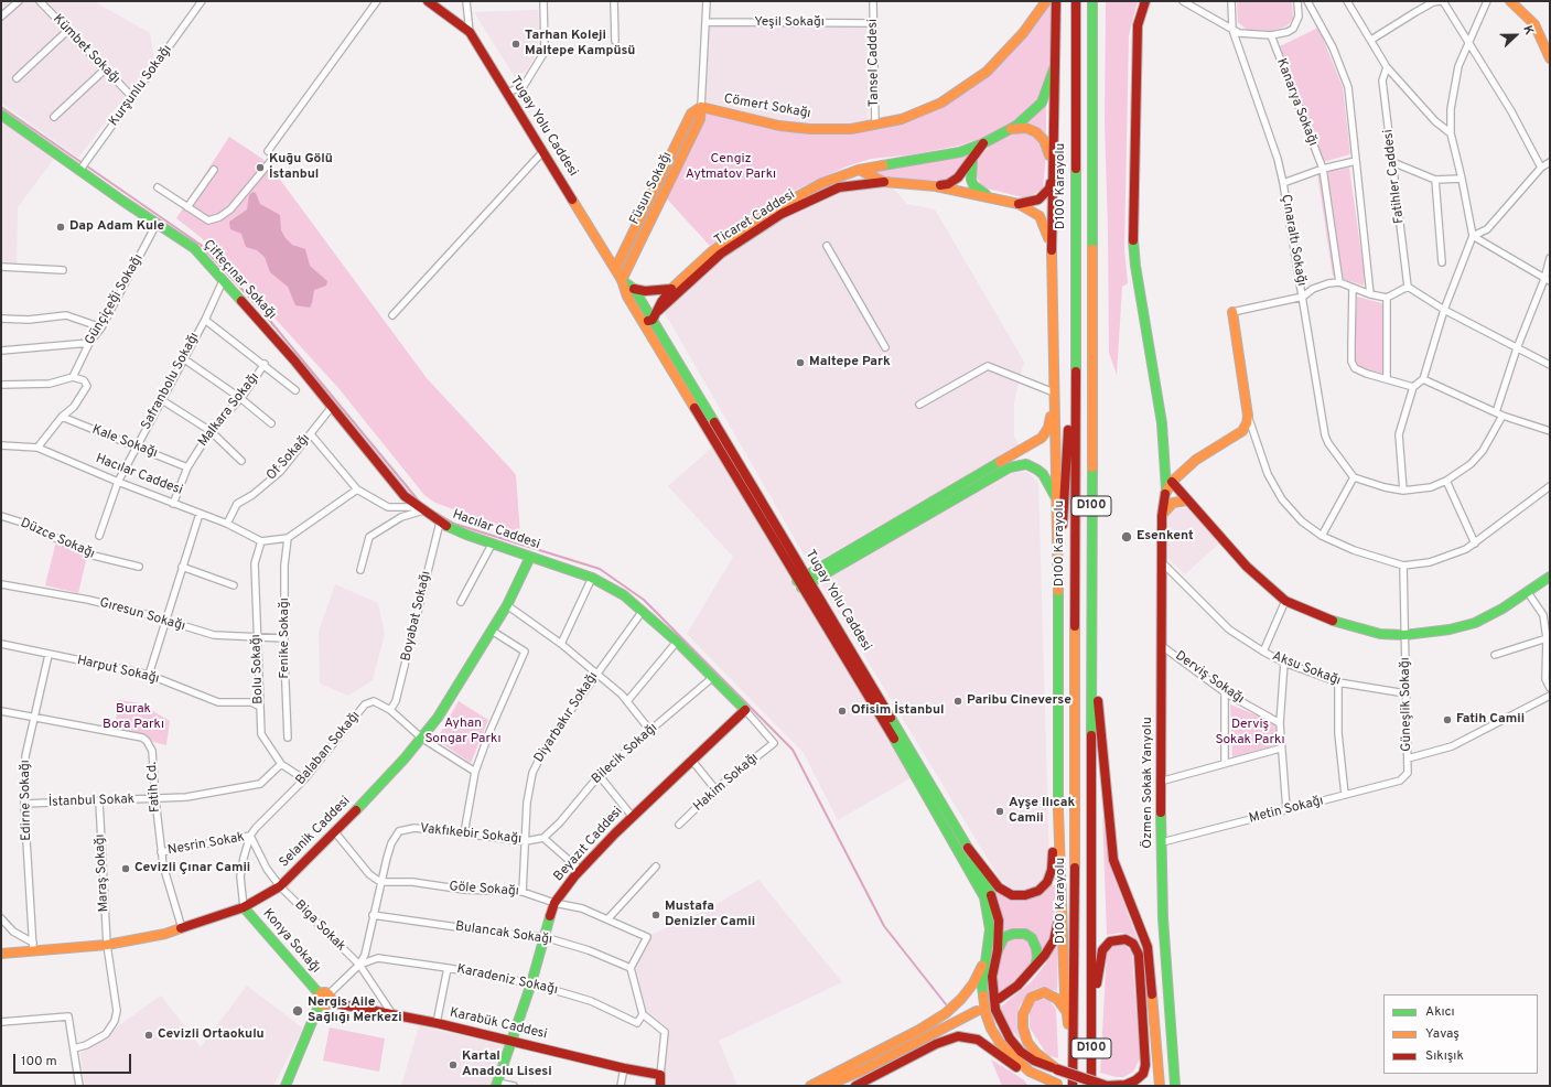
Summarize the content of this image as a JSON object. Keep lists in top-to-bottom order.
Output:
{
  "streets": {
    "main road": [
      "Cömert Sokağı",
      "Tugay Yolu Caddesi",
      "D100 Karayolu",
      "Füsun Sokağı",
      "Ticaret Caddesi",
      "Çifteçınar Sokağı",
      "Hacılar Caddesi",
      "D100",
      "Özmen Sokak Yanyolu",
      "Selanik Caddesi",
      "Beyazıt Caddesi",
      "Konya Sokağı",
      "Karabük Caddesi"
    ],
    "street": [
      "Yeşil Sokağı",
      "Kümbet Sokağı",
      "Tansel Caddesi",
      "Kurşunlu Sokağı",
      "Kanarya Sokağı",
      "Fatihler Caddesi",
      "Çınaraltı Sokağı",
      "Günçiçeği Sokağı",
      "Safranbolu Sokağı",
      "Malkara Sokağı",
      "Kale Sokağı",
      "Of Sokağı",
      "Düzce Sokağı",
      "Gıresun Sokağı",
      "Boyabat Sokağı",
      "Fenike Sokağı",
      "Bolu Sokağı",
      "Aksu Sokağı",
      "Harput Sokağı",
      "Derviş Sokağı",
      "Güneşlik Sokağı",
      "Diyarbakır Sokağı",
      "Balaban Sokağı",
      "Bilecik Sokağı",
      "Hakim Sokağı",
      "Fatih Cd.",
      "Edirne Sokağı",
      "İstanbul Sokak",
      "Metin Sokağı",
      "Vakfıkebir Sokağı",
      "Nesrin Sokak",
      "Maraş Sokağı",
      "Göle Sokağı",
      "Biga Sokak",
      "Bulancak Sokağı",
      "Karadeniz Sokağı"
    ]
  },
  "crossings": [
    ["Yeşil Sokağı", "Tansel Caddesi"],
    ["Yeşil Sokağı", "Füsun Sokağı"],
    ["Kümbet Sokağı", "Kurşunlu Sokağı"],
    ["Tansel Caddesi", "Cömert Sokağı"],
    ["Kurşunlu Sokağı", "Çifteçınar Sokağı"],
    ["Cömert Sokağı", "Füsun Sokağı"],
    ["Tugay Yolu Caddesi", "Füsun Sokağı"],
    ["Tugay Yolu Caddesi", "Ticaret Caddesi"],
    ["Çifteçınar Sokağı", "Günçiçeği Sokağı"],
    ["Çifteçınar Sokağı", "Safranbolu Sokağı"],
    ["Çifteçınar Sokağı", "Of Sokağı"],
    ["Çifteçınar Sokağı", "Hacılar Caddesi"],
    ["Safranbolu Sokağı", "Kale Sokağı"],
    ["Safranbolu Sokağı", "Hacılar Caddesi"],
    ["Malkara Sokağı", "Kale Sokağı"],
    ["Malkara Sokağı", "Hacılar Caddesi"],
    ["Of Sokağı", "Hacılar Caddesi"],
    ["Hacılar Caddesi", "Boyabat Sokağı"],
    ["Hacılar Caddesi", "Bolu Sokağı"],
    ["Hacılar Caddesi", "Diyarbakır Sokağı"],
    ["Hacılar Caddesi", "Bilecik Sokağı"],
    ["Hacılar Caddesi", "Hakim Sokağı"],
    ["Hacılar Caddesi", "Selanik Caddesi"],
    ["Hacılar Caddesi", "Beyazıt Caddesi"],
    ["Gıresun Sokağı", "Fenike Sokağı"],
    ["Gıresun Sokağı", "Bolu Sokağı"],
    ["Boyabat Sokağı", "Balaban Sokağı"],
    ["Bolu Sokağı", "Harput Sokağı"],
    ["Bolu Sokağı", "Balaban Sokağı"],
    ["Bolu Sokağı", "İstanbul Sokak"],
    ["Aksu Sokağı", "Güneşlik Sokağı"],
    ["Aksu Sokağı", "Özmen Sokak Yanyolu"],
    ["Harput Sokağı", "Edirne Sokağı"],
    ["Derviş Sokağı", "Özmen Sokak Yanyolu"],
    ["Güneşlik Sokağı", "Metin Sokağı"],
    ["Diyarbakır Sokağı", "Vakfıkebir Sokağı"],
    ["Diyarbakır Sokağı", "Göle Sokağı"],
    ["Balaban Sokağı", "Selanik Caddesi"],
    ["Balaban Sokağı", "Nesrin Sokak"],
    ["Balaban Sokağı", "Biga Sokak"],
    ["Balaban Sokağı", "Konya Sokağı"],
    ["Bilecik Sokağı", "Vakfıkebir Sokağı"],
    ["Özmen Sokak Yanyolu", "Metin Sokağı"],
    ["Fatih Cd.", "Edirne Sokağı"],
    ["Fatih Cd.", "İstanbul Sokak"],
    ["Fatih Cd.", "Selanik Caddesi"],
    ["Fatih Cd.", "Nesrin Sokak"],
    ["Edirne Sokağı", "İstanbul Sokak"],
    ["Edirne Sokağı", "Selanik Caddesi"],
    ["İstanbul Sokak", "Maraş Sokağı"],
    ["Selanik Caddesi", "Maraş Sokağı"],
    ["Selanik Caddesi", "Biga Sokak"],
    ["Selanik Caddesi", "Konya Sokağı"],
    ["Vakfıkebir Sokağı", "Göle Sokağı"],
    ["Vakfıkebir Sokağı", "Biga Sokak"],
    ["Vakfıkebir Sokağı", "Bulancak Sokağı"],
    ["Vakfıkebir Sokağı", "Konya Sokağı"],
    ["Vakfıkebir Sokağı", "Karadeniz Sokağı"],
    ["Vakfıkebir Sokağı", "Karabük Caddesi"],
    ["Nesrin Sokak", "Biga Sokak"],
    ["Beyazıt Caddesi", "Göle Sokağı"],
    ["Beyazıt Caddesi", "Bulancak Sokağı"],
    ["Beyazıt Caddesi", "Karadeniz Sokağı"],
    ["Beyazıt Caddesi", "Karabük Caddesi"],
    ["Göle Sokağı", "Bulancak Sokağı"],
    ["Biga Sokak", "Karadeniz Sokağı"],
    ["Biga Sokak", "Karabük Caddesi"],
    ["Konya Sokağı", "Karabük Caddesi"],
    ["Karadeniz Sokağı", "Karabük Caddesi"]
  ],
  "parks": [
    "Cengiz Aytmatov Parkı",
    "Burak Bora Parkı",
    "Ayhan Songar Parkı",
    "Derviş Sokak Parkı"
  ],
  "places": [
    "Tarhan Koleji Maltepe Kampüsü",
    "Kuğu Gölü İstanbul",
    "Dap Adam Kule",
    "Maltepe Park",
    "Esenkent",
    "Paribu Cineverse",
    "Ofisim İstanbul",
    "Fatih Camii",
    "Ayşe Ilıcak Camii",
    "Cevizli Çınar Camii",
    "Mustafa Denizler Camii",
    "Nergis Aile Sağlığı Merkezi",
    "Cevizli Ortaokulu",
    "Kartal Anadolu Lisesi"
  ],
  "legend": ["Akıcı", "Yavaş", "Sıkışık"],
  "scale_bar": "100 m",
  "north": "right"
}
